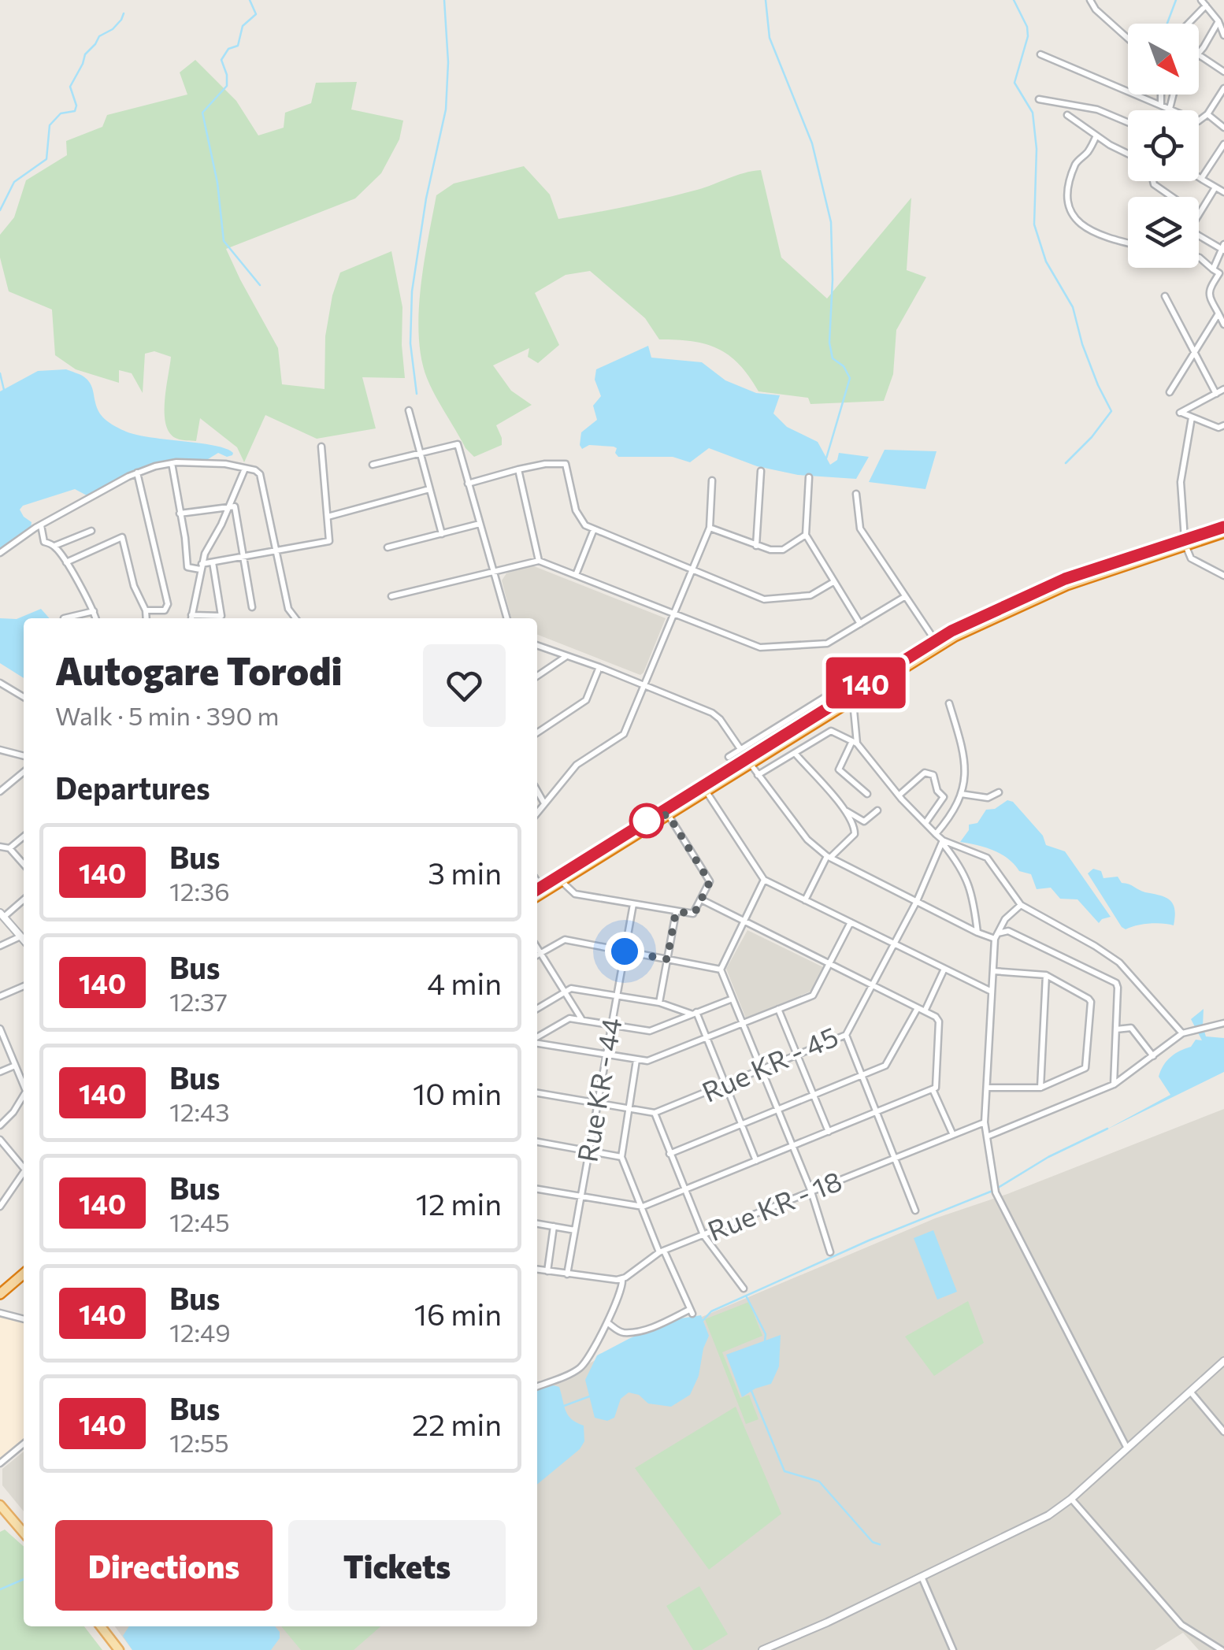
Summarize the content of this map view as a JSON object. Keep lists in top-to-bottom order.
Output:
{
  "streets": {
    "street": ["Rue KR - 45", "Rue KR - 44", "Rue KR - 18"]
  },
  "crossings": [
    ["Rue KR - 45", "Rue KR - 44"]
  ],
  "lines": ["bus line 140"],
  "north": "bottom right",
  "page": {
    "on_map": "140",
    "heading": [
      ["Autogare Torodi", "Walk · 5 min · 390 m"],
      "Departures"
    ],
    "list": [
      {
        "mark": "140",
        "name": "Bus",
        "note": "12:36",
        "value": "3 min"
      },
      {
        "mark": "140",
        "name": "Bus",
        "note": "12:37",
        "value": "4 min"
      },
      {
        "mark": "140",
        "name": "Bus",
        "note": "12:43",
        "value": "10 min"
      },
      {
        "mark": "140",
        "name": "Bus",
        "note": "12:45",
        "value": "12 min"
      },
      {
        "mark": "140",
        "name": "Bus",
        "note": "12:49",
        "value": "16 min"
      },
      {
        "mark": "140",
        "name": "Bus",
        "note": "12:55",
        "value": "22 min"
      }
    ],
    "buttons": ["Directions", "Tickets"]
  }
}
